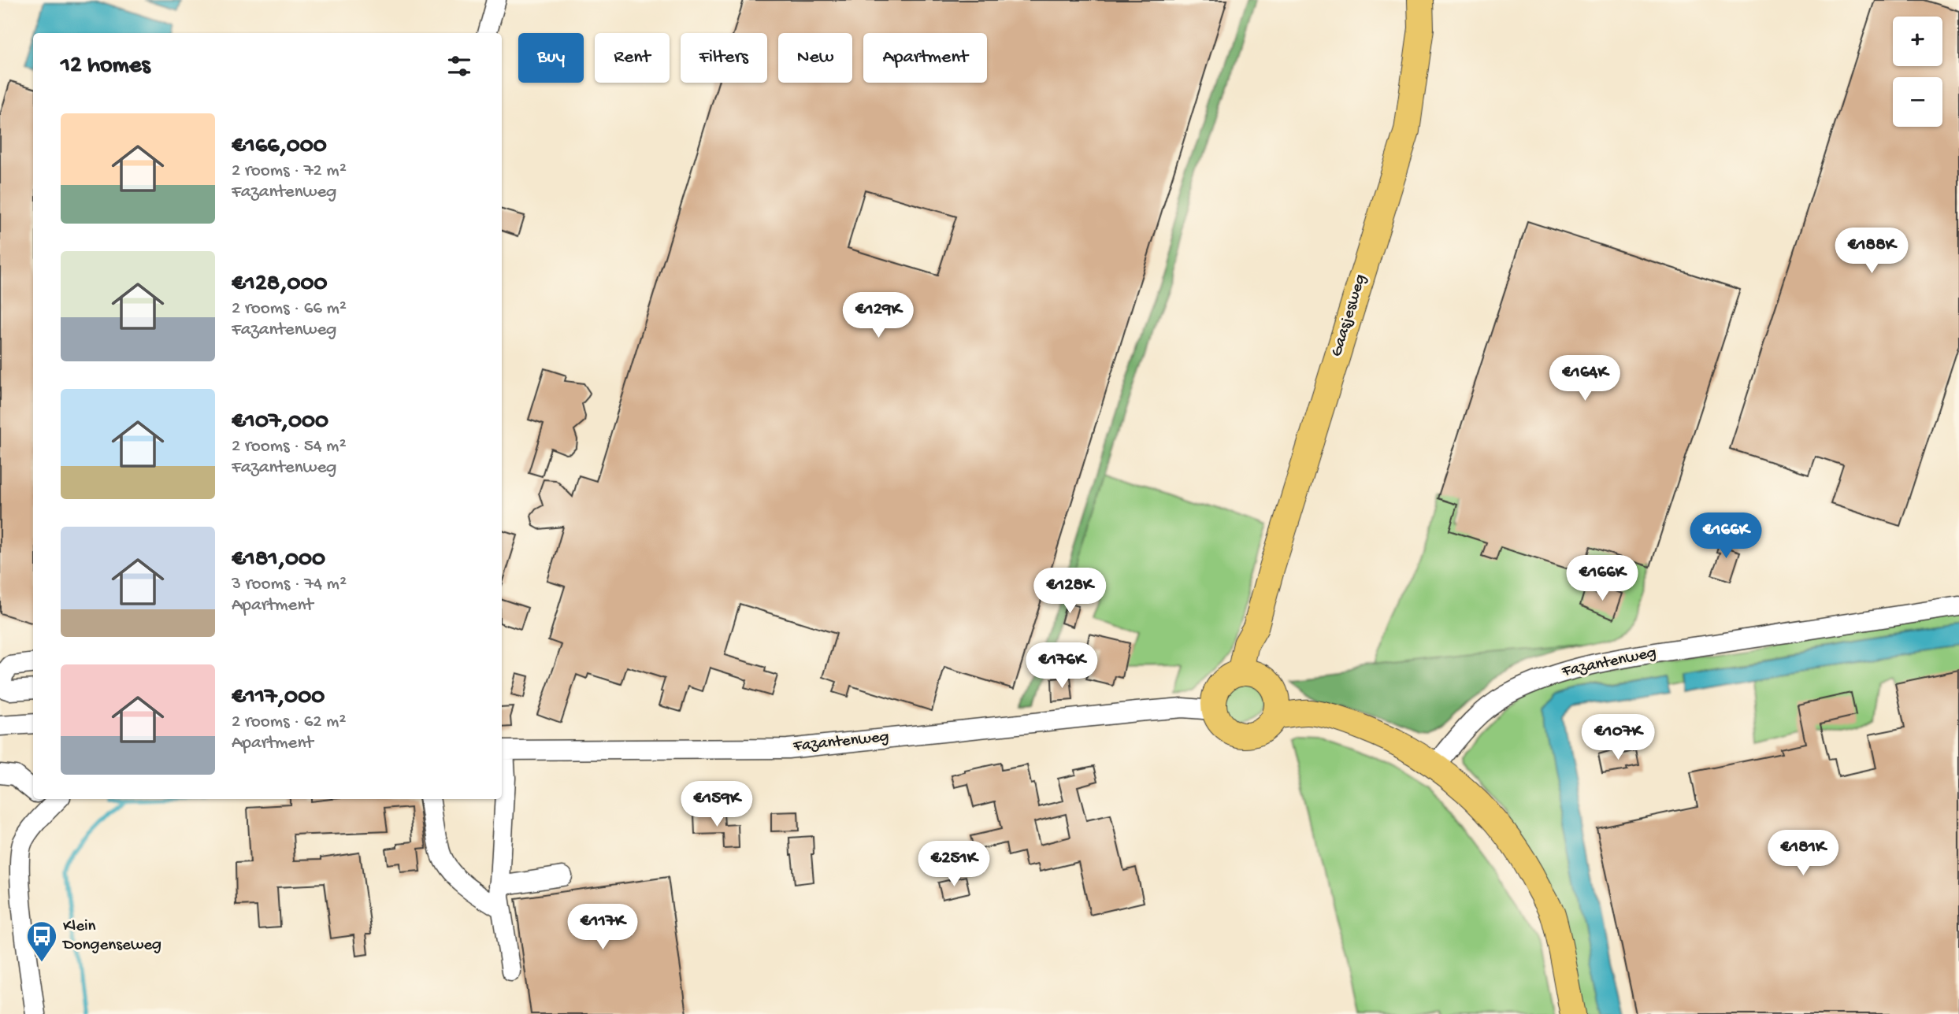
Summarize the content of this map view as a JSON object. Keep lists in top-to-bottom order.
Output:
{
  "streets": {
    "main road": ["Gaasjesweg"],
    "street": ["Fazantenweg"]
  },
  "crossings": [
    ["Gaasjesweg", "Fazantenweg"]
  ],
  "places": {
    "bus stop": ["Klein Dongenseweg"]
  },
  "page": {
    "map_buttons": ["+", "−"],
    "chip": [
      "Buy",
      "Rent",
      "Filters",
      "New",
      "Apartment"
    ],
    "heading": "12 homes",
    "list": [
      {
        "name": "€166,000",
        "note": "2 rooms · 72 m² · Fazantenweg"
      },
      {
        "name": "€128,000",
        "note": "2 rooms · 66 m² · Fazantenweg"
      },
      {
        "name": "€107,000",
        "note": "2 rooms · 54 m² · Fazantenweg"
      },
      {
        "name": "€181,000",
        "note": "3 rooms · 74 m² · Apartment"
      },
      {
        "name": "€117,000",
        "note": "2 rooms · 62 m² · Apartment"
      }
    ],
    "price": [
      "€188K",
      "€129K",
      "€164K",
      "€166K",
      "€166K",
      "€128K",
      "€176K",
      "€107K",
      "€159K",
      "€181K",
      "€251K",
      "€117K"
    ]
  }
}
